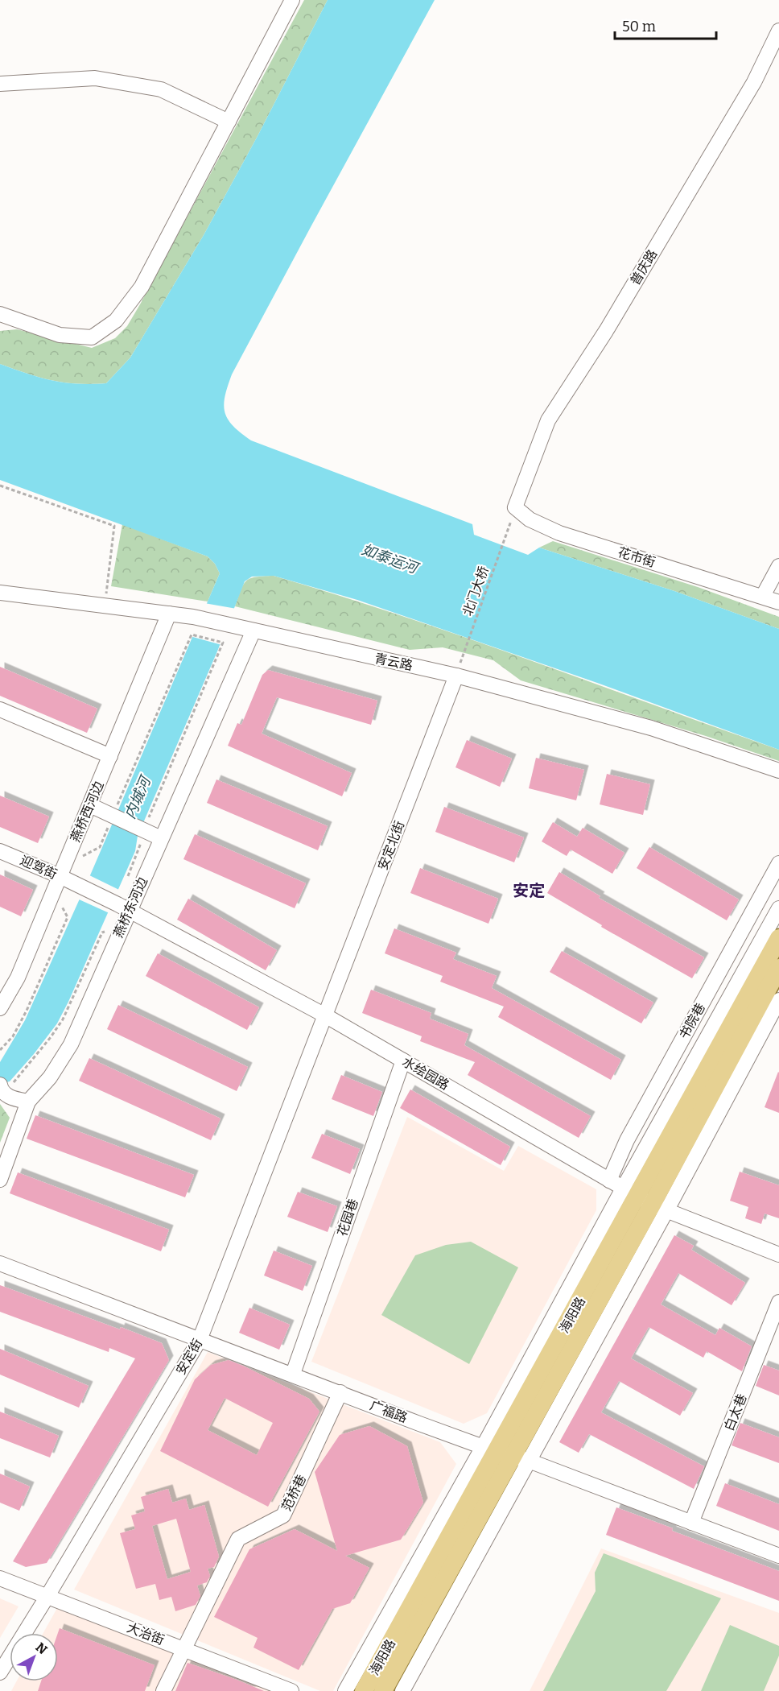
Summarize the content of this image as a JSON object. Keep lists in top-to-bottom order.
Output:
{
  "streets": {
    "main road": ["海阳路"],
    "street": [
      "普庆路",
      "花市街",
      "青云路",
      "燕桥西河边",
      "安定北街",
      "迎驾街",
      "燕桥东河边",
      "书院巷",
      "水绘园路",
      "花园巷",
      "安定街",
      "广福路",
      "白太巷",
      "范桥巷",
      "大治街"
    ],
    "path": ["北门大桥"]
  },
  "crossings": [
    ["普庆路", "花市街"],
    ["北门大桥", "青云路"],
    ["北门大桥", "安定北街"],
    ["青云路", "燕桥西河边"],
    ["青云路", "安定北街"],
    ["青云路", "燕桥东河边"],
    ["燕桥西河边", "迎驾街"],
    ["安定北街", "水绘园路"],
    ["安定北街", "安定街"],
    ["迎驾街", "水绘园路"],
    ["燕桥东河边", "水绘园路"],
    ["书院巷", "水绘园路"],
    ["水绘园路", "花园巷"],
    ["水绘园路", "海阳路"],
    ["水绘园路", "安定街"],
    ["花园巷", "广福路"],
    ["海阳路", "广福路"],
    ["安定街", "广福路"],
    ["安定街", "大治街"],
    ["广福路", "白太巷"],
    ["广福路", "范桥巷"],
    ["范桥巷", "大治街"]
  ],
  "districts": ["安定"],
  "water": ["如泰运河", "内城河"],
  "scale_bar": "50 m",
  "north": "top right"
}
